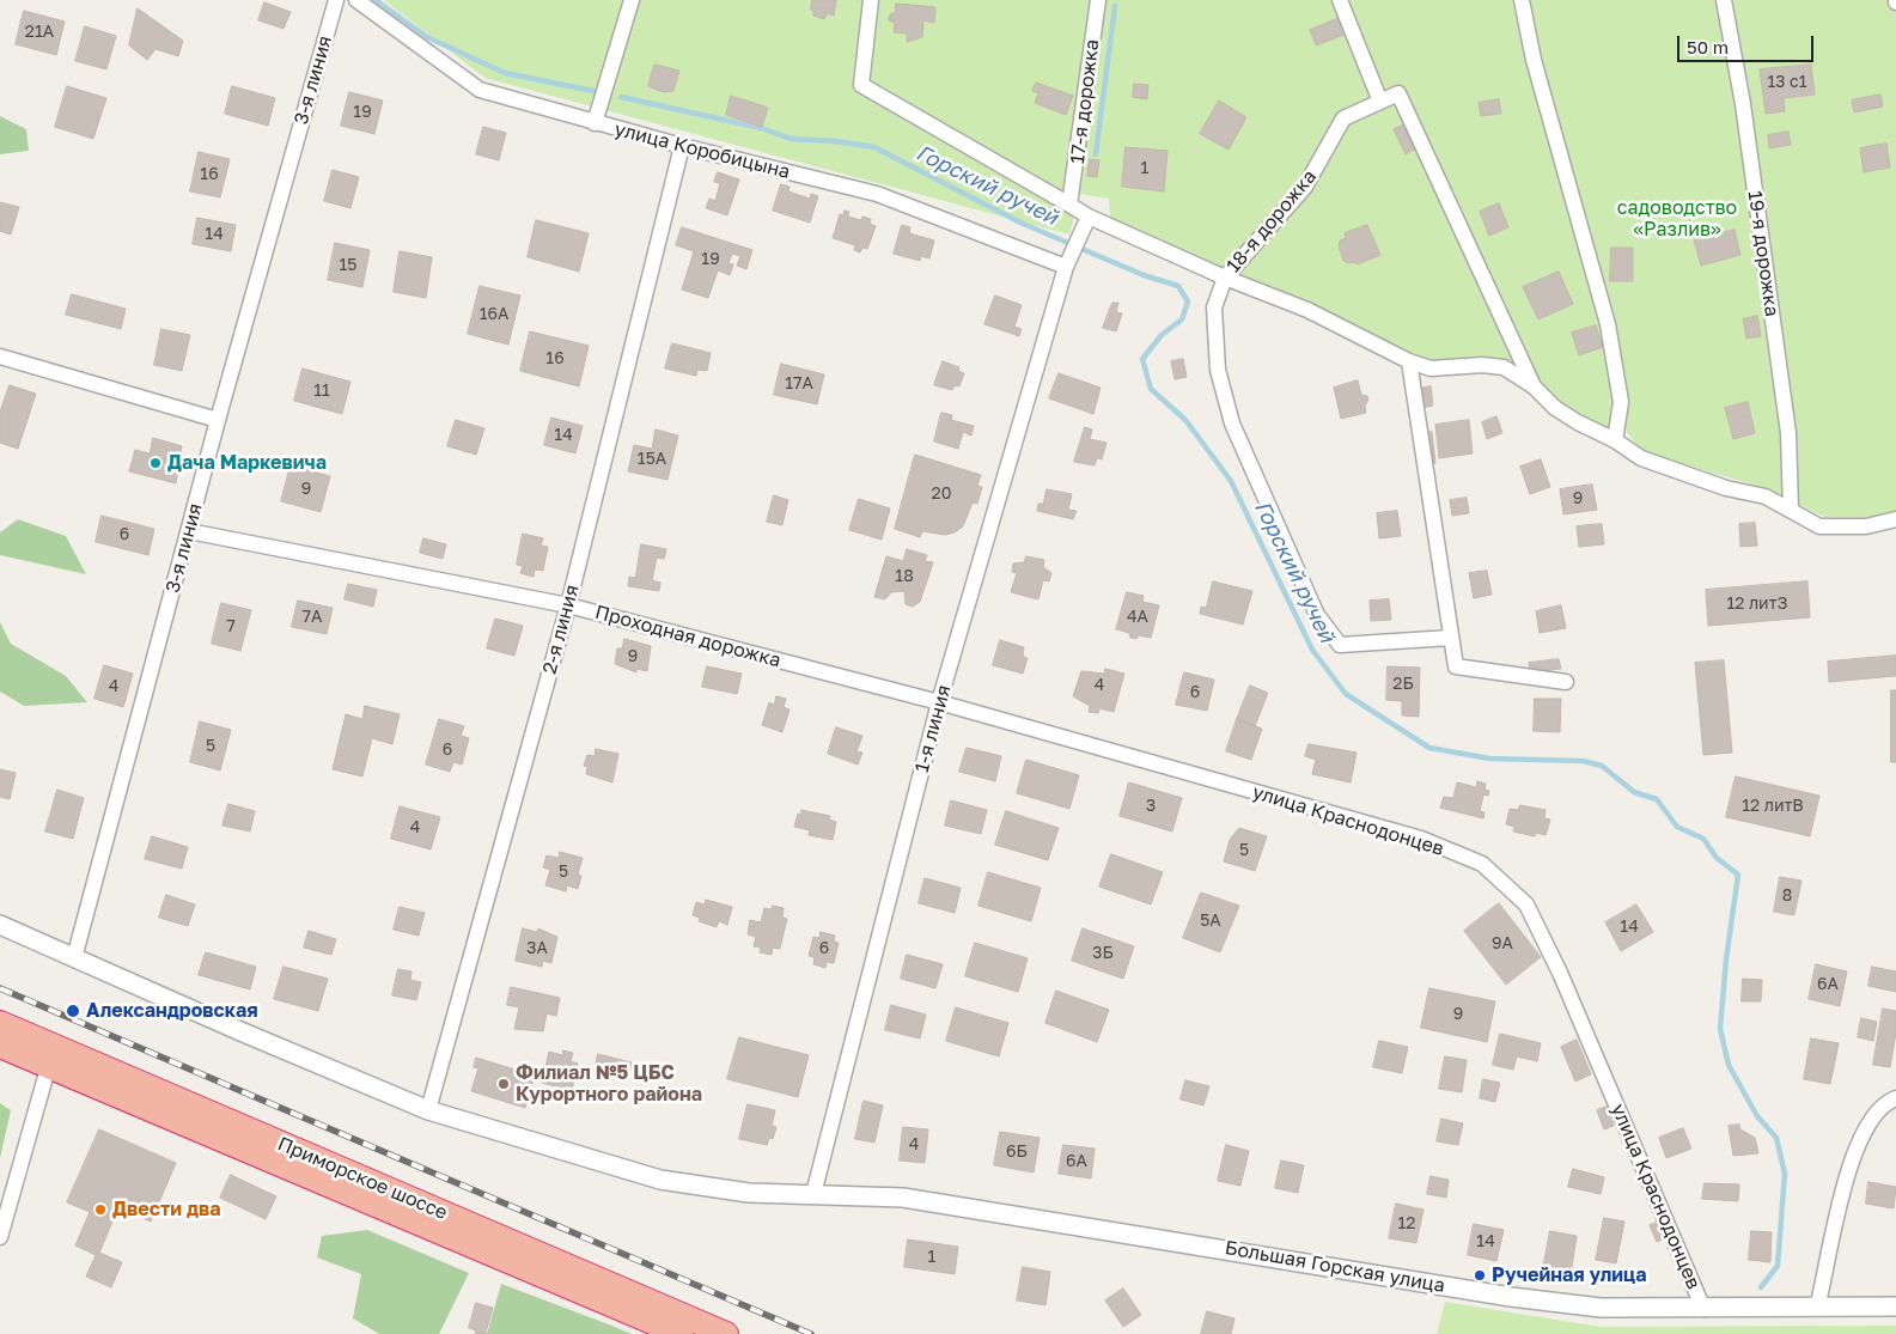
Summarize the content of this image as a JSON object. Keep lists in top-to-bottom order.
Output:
{
  "streets": {
    "highway": ["Приморское шоссе"],
    "street": [
      "3-я линия",
      "17-я дорожка",
      "улица Коробицына",
      "18-я дорожка",
      "19-я дорожка",
      "2-я линия",
      "Проходная дорожка",
      "1-я линия",
      "улица Краснодонцев",
      "Большая Горская улица"
    ]
  },
  "crossings": [
    ["3-я линия", "Проходная дорожка"],
    ["3-я линия", "Большая Горская улица"],
    ["улица Коробицына", "2-я линия"],
    ["улица Коробицына", "1-я линия"],
    ["2-я линия", "Проходная дорожка"],
    ["2-я линия", "Большая Горская улица"],
    ["Проходная дорожка", "1-я линия"],
    ["Проходная дорожка", "улица Краснодонцев"],
    ["1-я линия", "улица Краснодонцев"],
    ["1-я линия", "Большая Горская улица"],
    ["улица Краснодонцев", "Большая Горская улица"]
  ],
  "water": ["Горский ручей"],
  "parks": ["садоводство «Разлив»"],
  "places": [
    "Дача Маркевича",
    "Александровская",
    "Филиал №5 ЦБС Курортного района",
    "Двести два",
    "Ручейная улица"
  ],
  "house_numbers": [
    "21А",
    "13 с1",
    "19",
    "1",
    "16",
    "14",
    "19",
    "15",
    "16А",
    "16",
    "17А",
    "11",
    "14",
    "15А",
    "9",
    "20",
    "9",
    "6",
    "18",
    "12 литЗ",
    "7А",
    "4А",
    "7",
    "9",
    "2Б",
    "4",
    "4",
    "6",
    "5",
    "6",
    "3",
    "12 литВ",
    "4",
    "5",
    "5",
    "8",
    "5А",
    "14",
    "9А",
    "3А",
    "6",
    "3Б",
    "6А",
    "9",
    "4",
    "6Б",
    "6А",
    "12",
    "14",
    "1"
  ],
  "scale_bar": "50 m"
}
